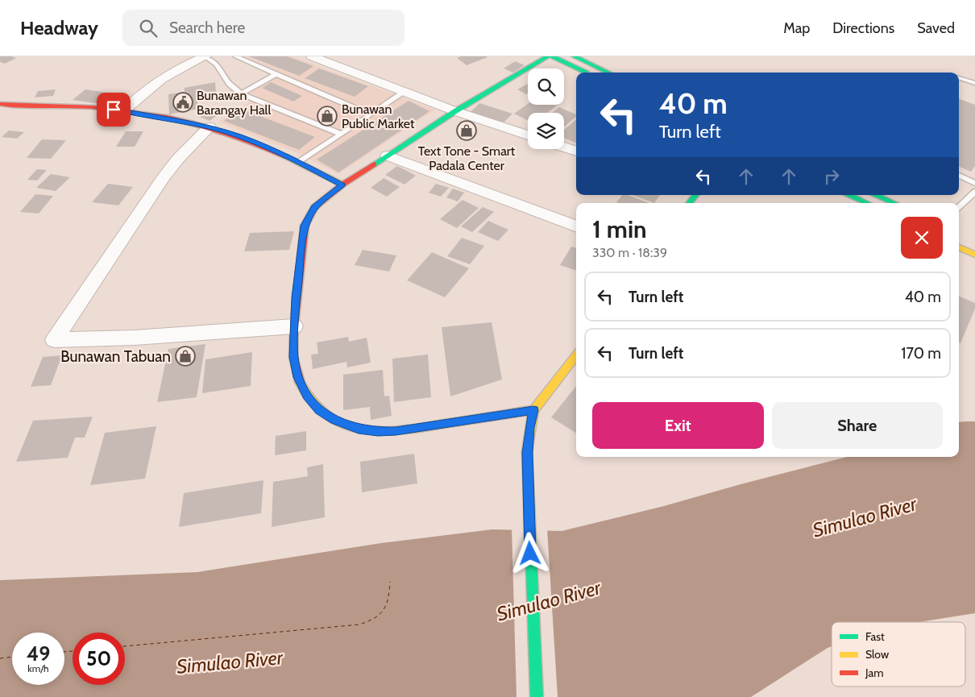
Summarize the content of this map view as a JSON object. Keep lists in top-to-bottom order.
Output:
{
  "water": ["Simulao River"],
  "places": {
    "public building": ["Bunawan Barangay Hall"],
    "shop": ["Bunawan Public Market", "Text Tone - Smart Padala Center", "Bunawan Tabuan"]
  },
  "legend": ["Fast", "Slow", "Jam"],
  "page": {
    "header": "Headway",
    "search": "Search here",
    "nav": ["Map", "Directions", "Saved"],
    "turn": ["40 m", "Turn left"],
    "heading": ["1 min", "330 m · 18:39"],
    "list": [
      {
        "name": "Turn left",
        "value": "40 m"
      },
      {
        "name": "Turn left",
        "value": "170 m"
      }
    ],
    "buttons": ["Exit", "Share"],
    "speed": "49 km/h",
    "limit": "50"
  }
}
